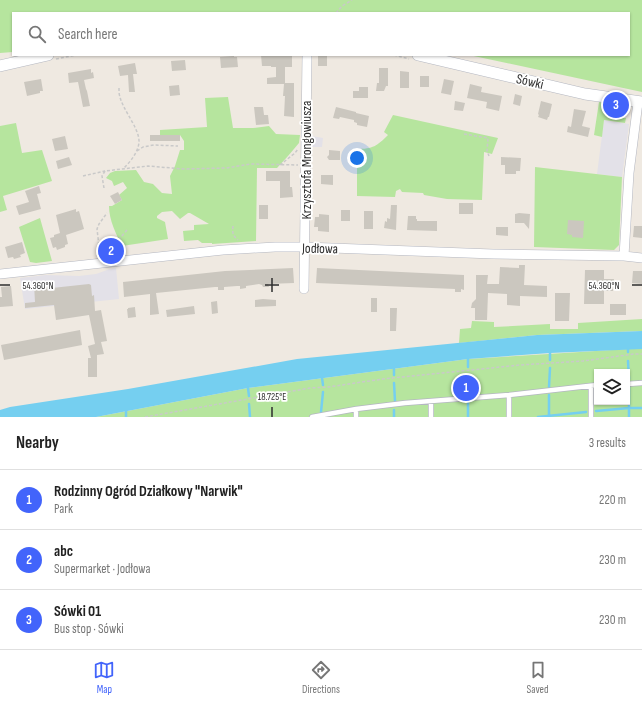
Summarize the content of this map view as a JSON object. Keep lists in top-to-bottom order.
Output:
{
  "streets": {
    "street": ["Sówki", "Krzysztofa Mrongowiusza", "Jodłowa"]
  },
  "crossings": [
    ["Krzysztofa Mrongowiusza", "Jodłowa"]
  ],
  "page": {
    "search": "Search here",
    "pins": ["3", "2", "1"],
    "heading": ["Nearby", "3 results"],
    "list": [
      {
        "mark": "1",
        "name": "Rodzinny Ogród Działkowy \"Narwik\"",
        "note": "Park",
        "value": "220 m"
      },
      {
        "mark": "2",
        "name": "abc",
        "note": "Supermarket · Jodłowa",
        "value": "230 m"
      },
      {
        "mark": "3",
        "name": "Sówki 01",
        "note": "Bus stop · Sówki",
        "value": "230 m"
      }
    ],
    "nav": ["Map", "Directions", "Saved"]
  },
  "coordinates": ["54.360°N", "18.725°E"]
}
